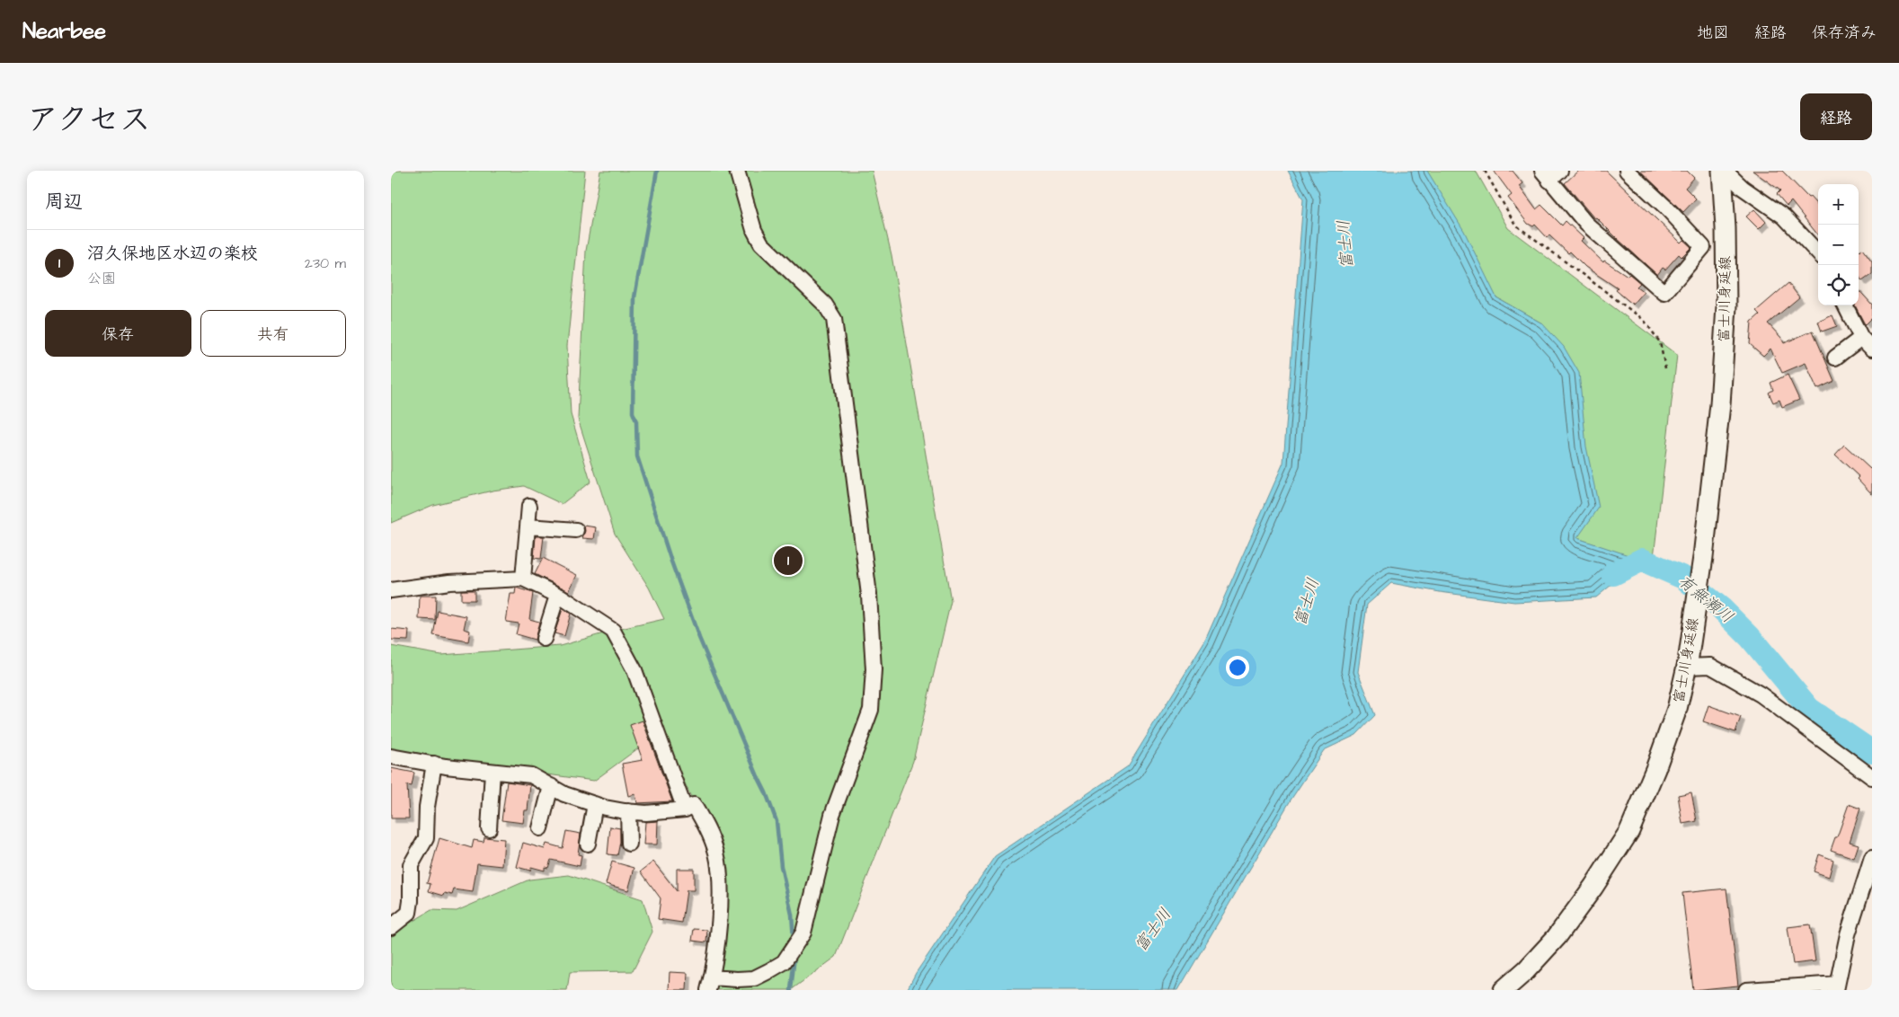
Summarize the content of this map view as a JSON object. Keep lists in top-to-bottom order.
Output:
{
  "streets": {
    "main road": ["富士川身延線"]
  },
  "water": ["富士川", "有無瀬川"],
  "page": {
    "header": "Nearbee",
    "nav": ["地図", "経路", "保存済み"],
    "title": "アクセス",
    "buttons": [
      "経路",
      ["保存", "共有"]
    ],
    "heading": "周辺",
    "map_buttons": ["+", "−"],
    "list": [
      {
        "mark": "1",
        "name": "沼久保地区水辺の楽校",
        "note": "公園",
        "value": "230 m"
      }
    ],
    "pins": "1"
  }
}
